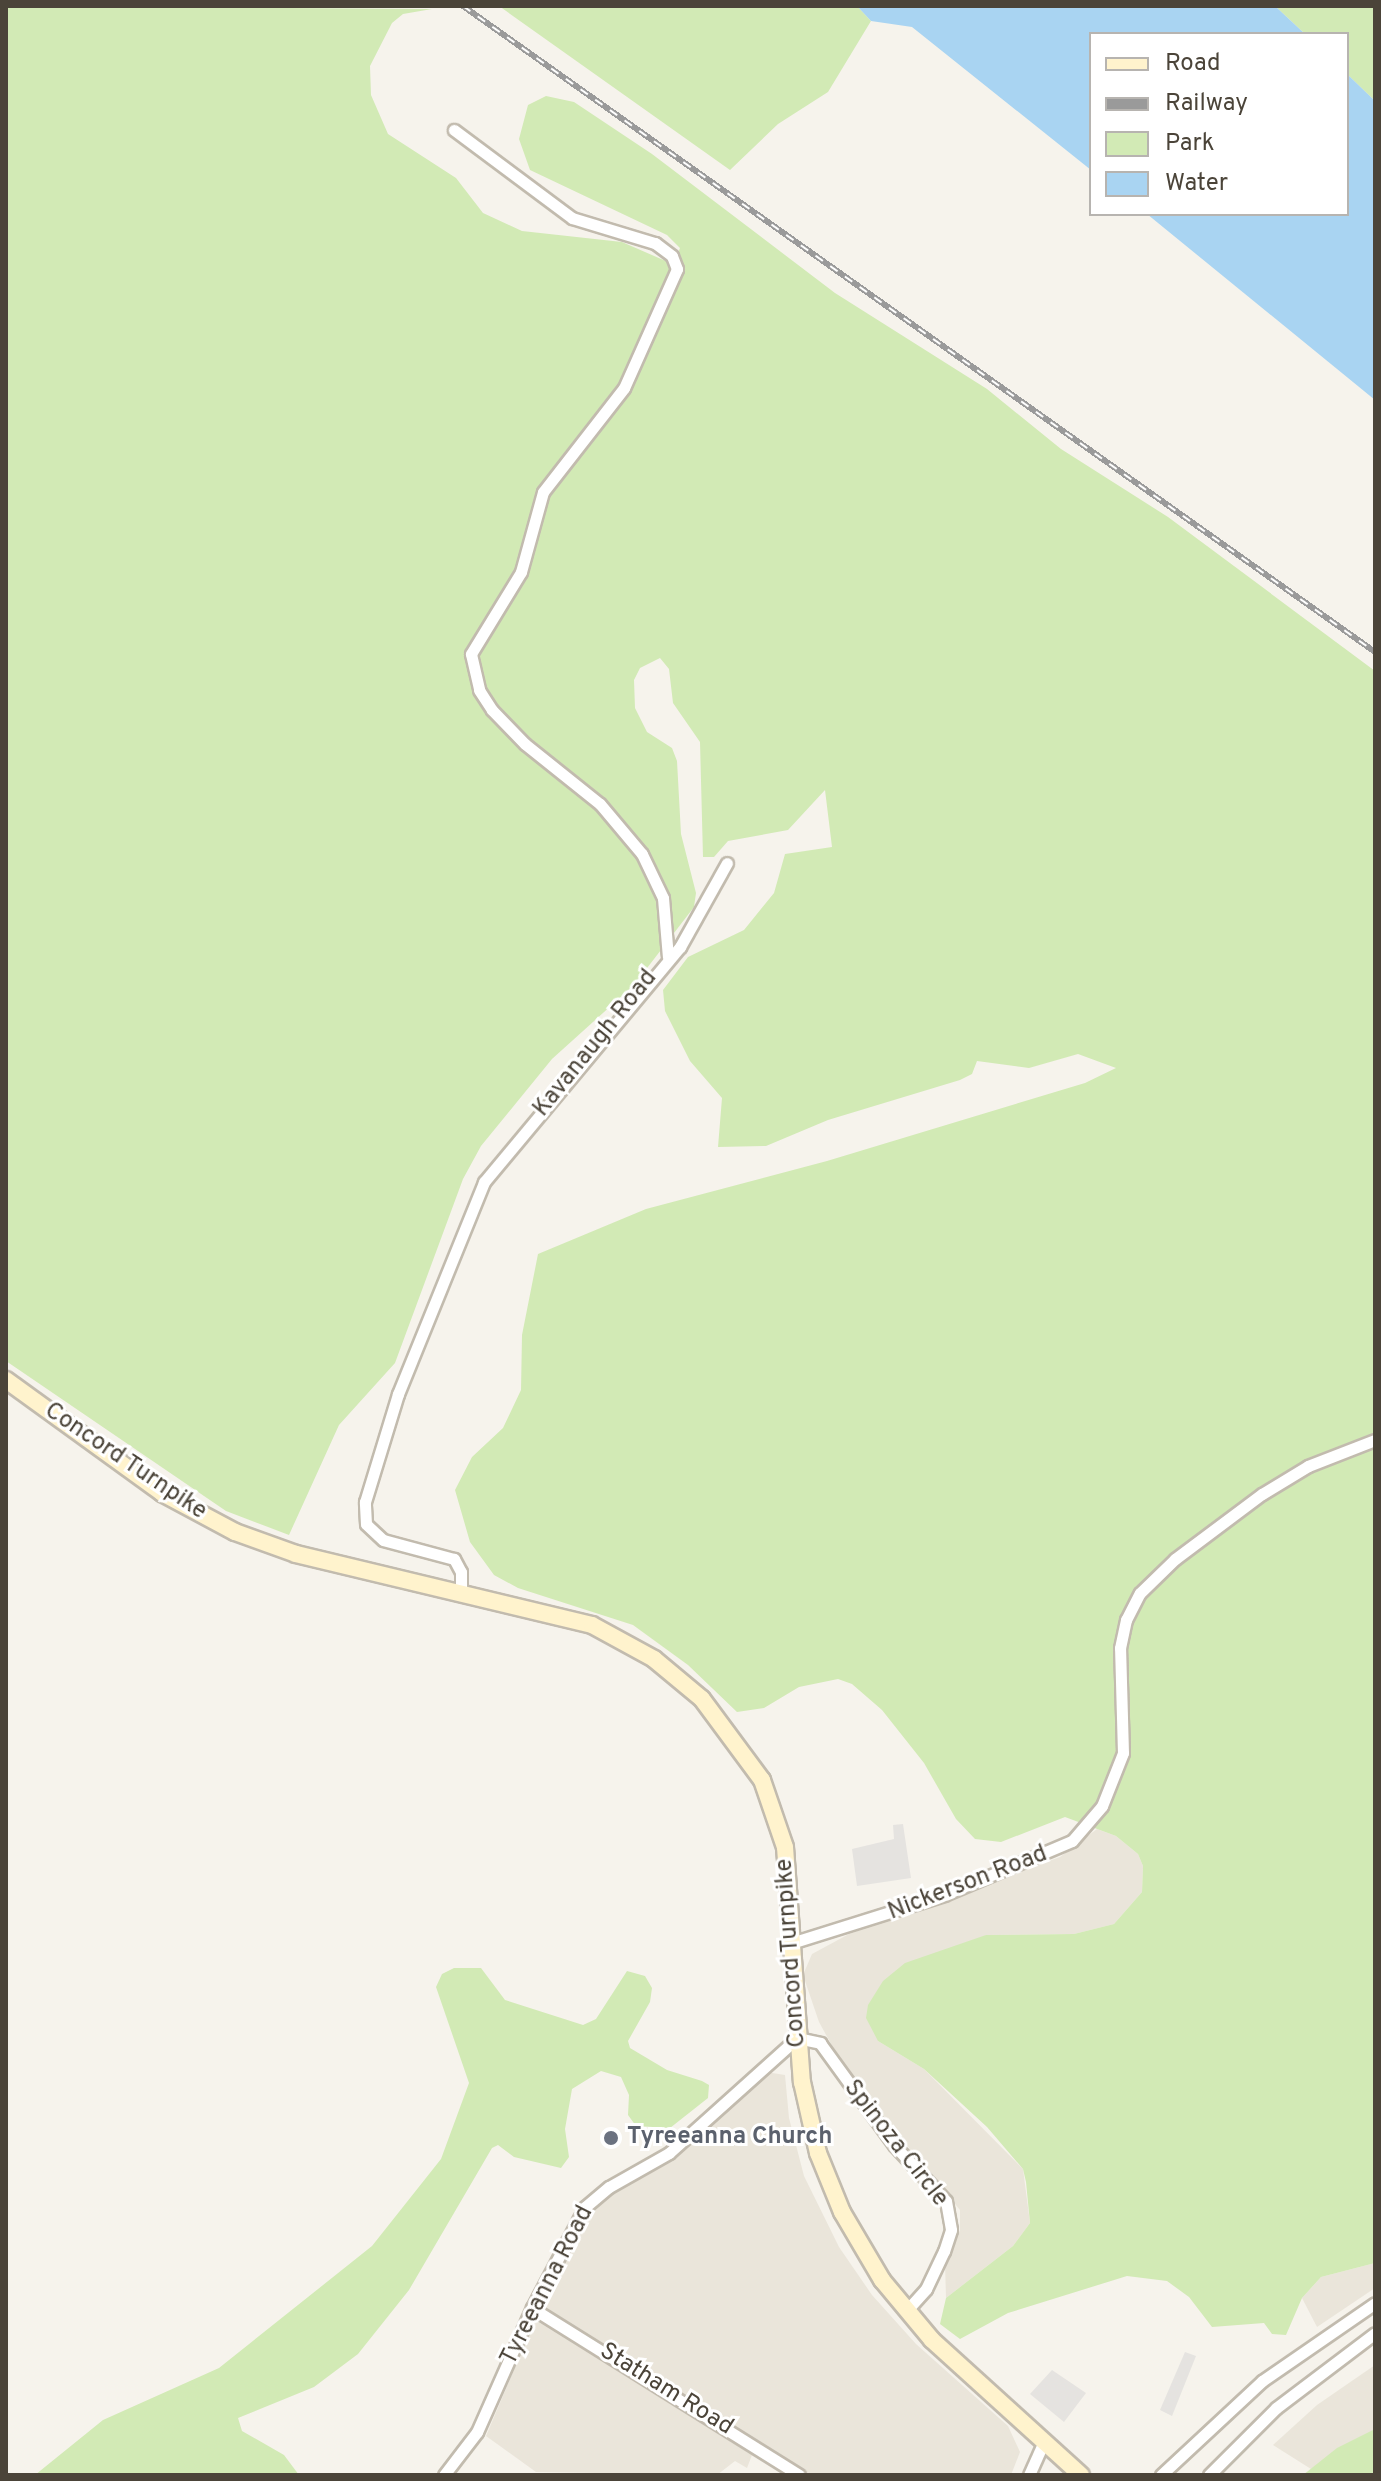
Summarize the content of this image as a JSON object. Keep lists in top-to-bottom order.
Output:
{
  "streets": {
    "street": [
      "Kavanaugh Road",
      "Concord Turnpike",
      "Nickerson Road",
      "Spinoza Circle",
      "Tyreeanna Road",
      "Statham Road"
    ]
  },
  "crossings": [
    ["Kavanaugh Road", "Concord Turnpike"],
    ["Concord Turnpike", "Nickerson Road"],
    ["Concord Turnpike", "Spinoza Circle"],
    ["Concord Turnpike", "Tyreeanna Road"],
    ["Spinoza Circle", "Tyreeanna Road"],
    ["Tyreeanna Road", "Statham Road"]
  ],
  "places": ["Tyreeanna Church"],
  "legend": [
    "Road",
    "Railway",
    "Park",
    "Water"
  ]
}
